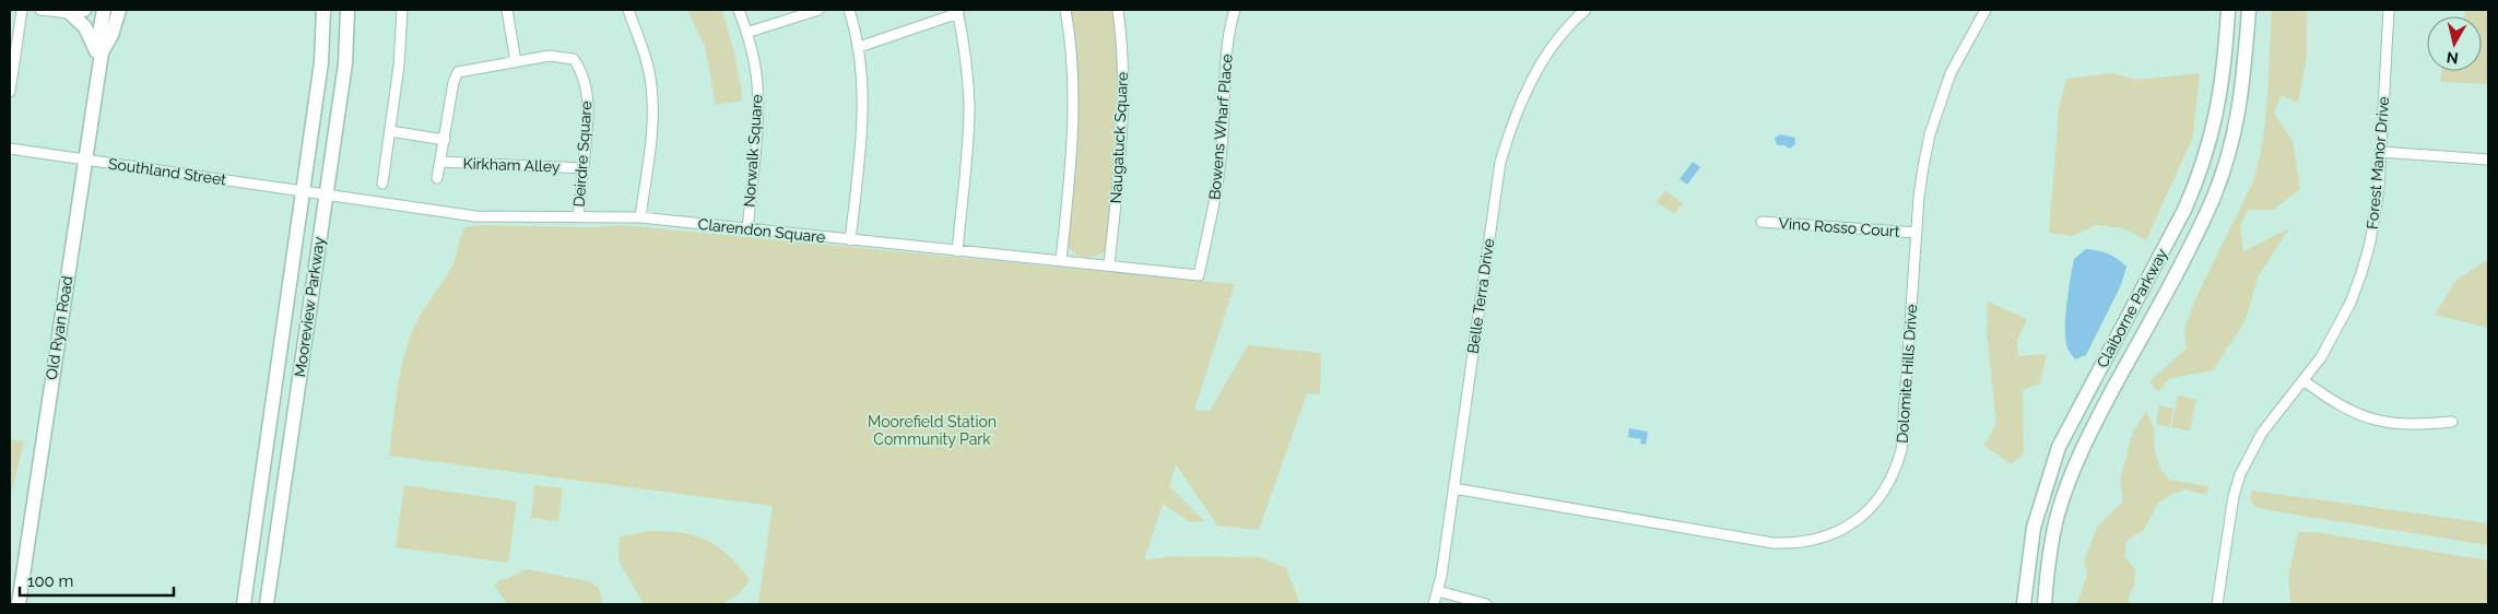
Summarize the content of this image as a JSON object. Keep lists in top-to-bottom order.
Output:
{
  "streets": {
    "main road": ["Mooreview Parkway", "Claiborne Parkway", "Old Ryan Road"],
    "street": [
      "Bowens Wharf Place",
      "Naugatuck Square",
      "Norwalk Square",
      "Deirdre Square",
      "Forest Manor Drive",
      "Kirkham Alley",
      "Southland Street",
      "Vino Rosso Court",
      "Clarendon Square",
      "Belle Terra Drive",
      "Dolomite Hills Drive"
    ]
  },
  "crossings": [
    ["Bowens Wharf Place", "Clarendon Square"],
    ["Naugatuck Square", "Clarendon Square"],
    ["Norwalk Square", "Clarendon Square"],
    ["Deirdre Square", "Kirkham Alley"],
    ["Deirdre Square", "Clarendon Square"],
    ["Southland Street", "Clarendon Square"],
    ["Southland Street", "Mooreview Parkway"],
    ["Southland Street", "Old Ryan Road"],
    ["Vino Rosso Court", "Dolomite Hills Drive"],
    ["Clarendon Square", "Mooreview Parkway"],
    ["Belle Terra Drive", "Dolomite Hills Drive"]
  ],
  "parks": ["Moorefield Station Community Park"],
  "scale_bar": "100 m",
  "north": "bottom"
}
